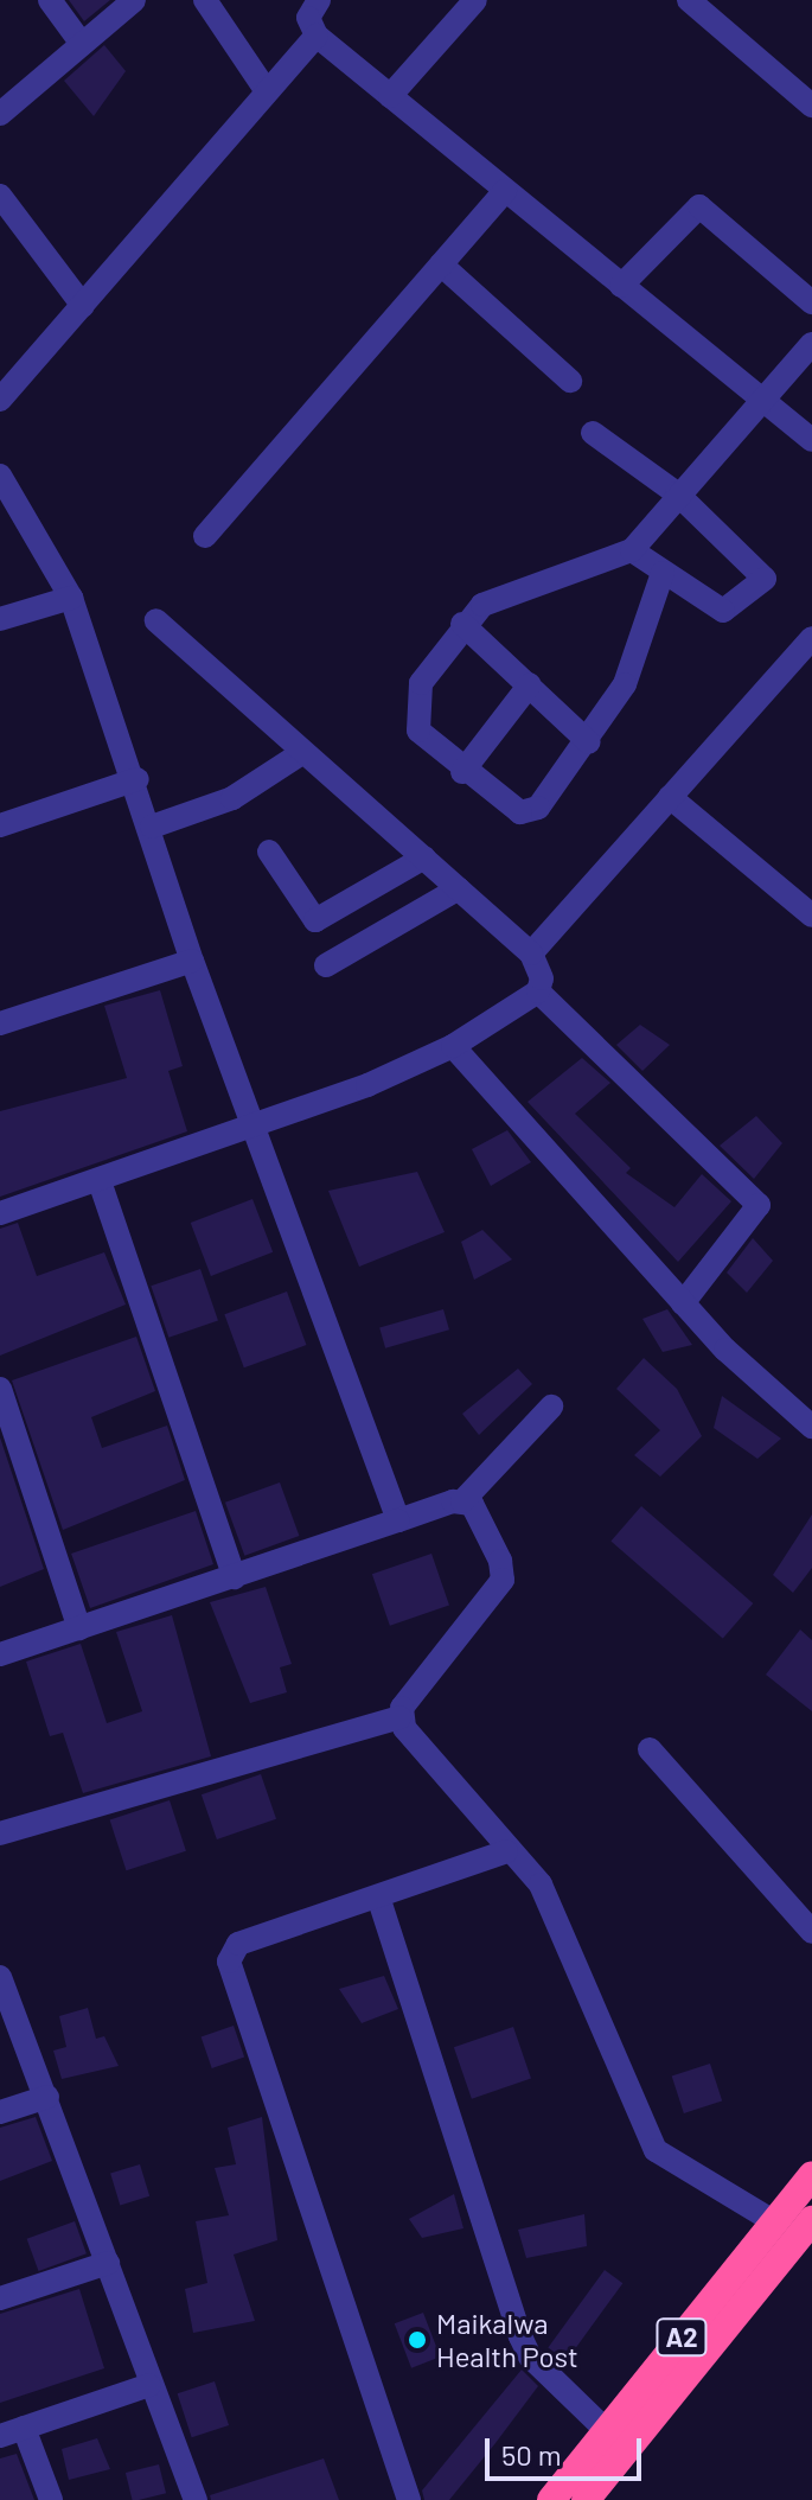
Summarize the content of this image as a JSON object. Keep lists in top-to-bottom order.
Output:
{
  "streets": {
    "highway": ["A2"]
  },
  "places": ["Maikalwa Health Post"],
  "scale_bar": "50 m"
}
